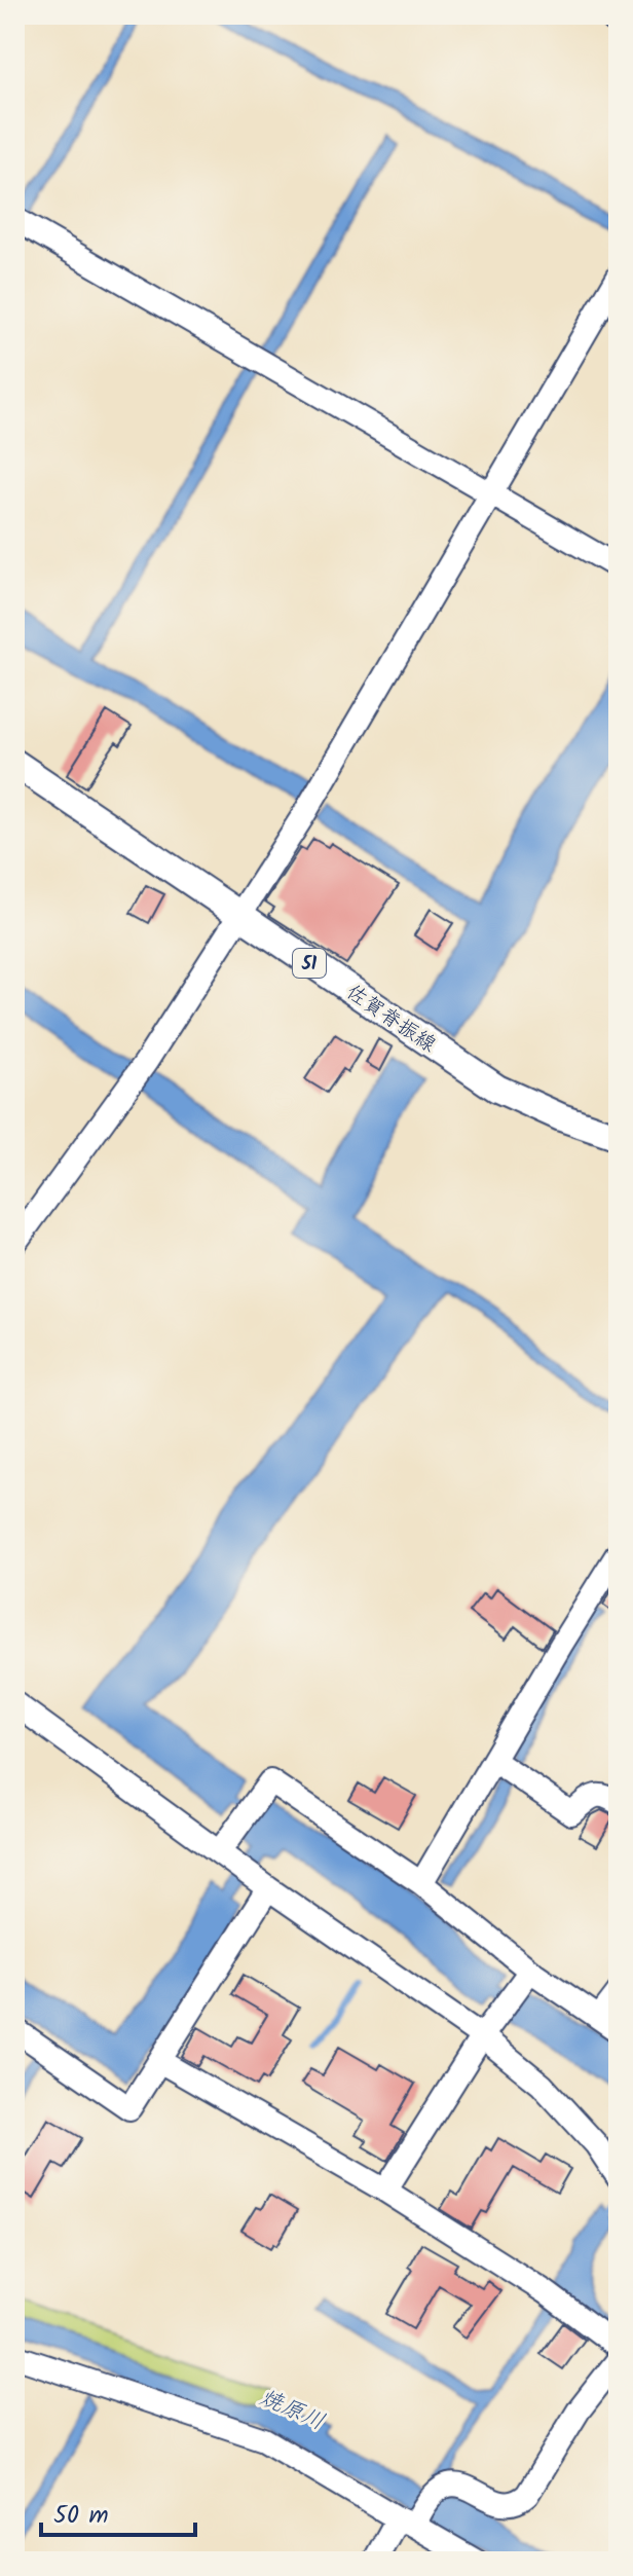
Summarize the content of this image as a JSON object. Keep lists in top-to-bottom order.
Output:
{
  "streets": {
    "main road": ["51", "佐賀脊振線"]
  },
  "water": ["焼原川"],
  "scale_bar": "50 m"
}
